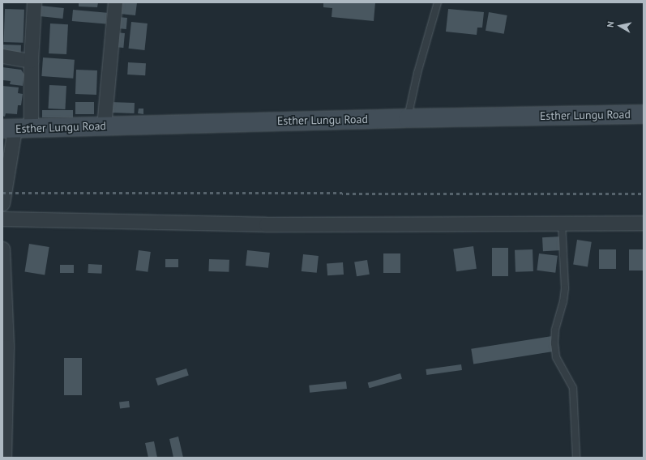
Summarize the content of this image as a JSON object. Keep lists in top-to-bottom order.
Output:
{
  "streets": {
    "street": ["Esther Lungu Road"]
  },
  "north": "left"
}
